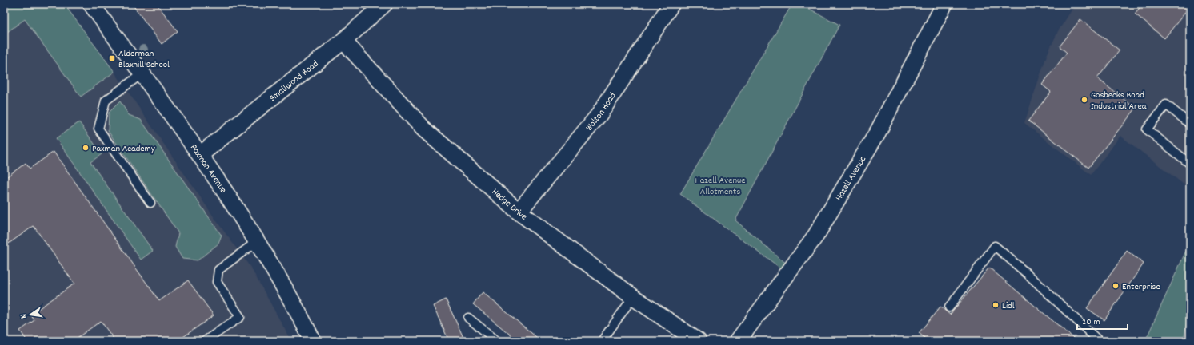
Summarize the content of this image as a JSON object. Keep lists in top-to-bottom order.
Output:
{
  "streets": {
    "street": [
      "Smallwood Road",
      "Wolton Road",
      "Paxman Avenue",
      "Hazell Avenue",
      "Hedge Drive"
    ]
  },
  "crossings": [
    ["Smallwood Road", "Paxman Avenue"],
    ["Smallwood Road", "Hedge Drive"],
    ["Wolton Road", "Hedge Drive"]
  ],
  "parks": ["Hazell Avenue Allotments"],
  "places": {
    "transit": ["Alderman Blaxhill School"],
    "other": [
      "Gosbecks Road Industrial Area",
      "Paxman Academy",
      "Enterprise",
      "Lidl"
    ]
  },
  "scale_bar": "20 m",
  "north": "left"
}
